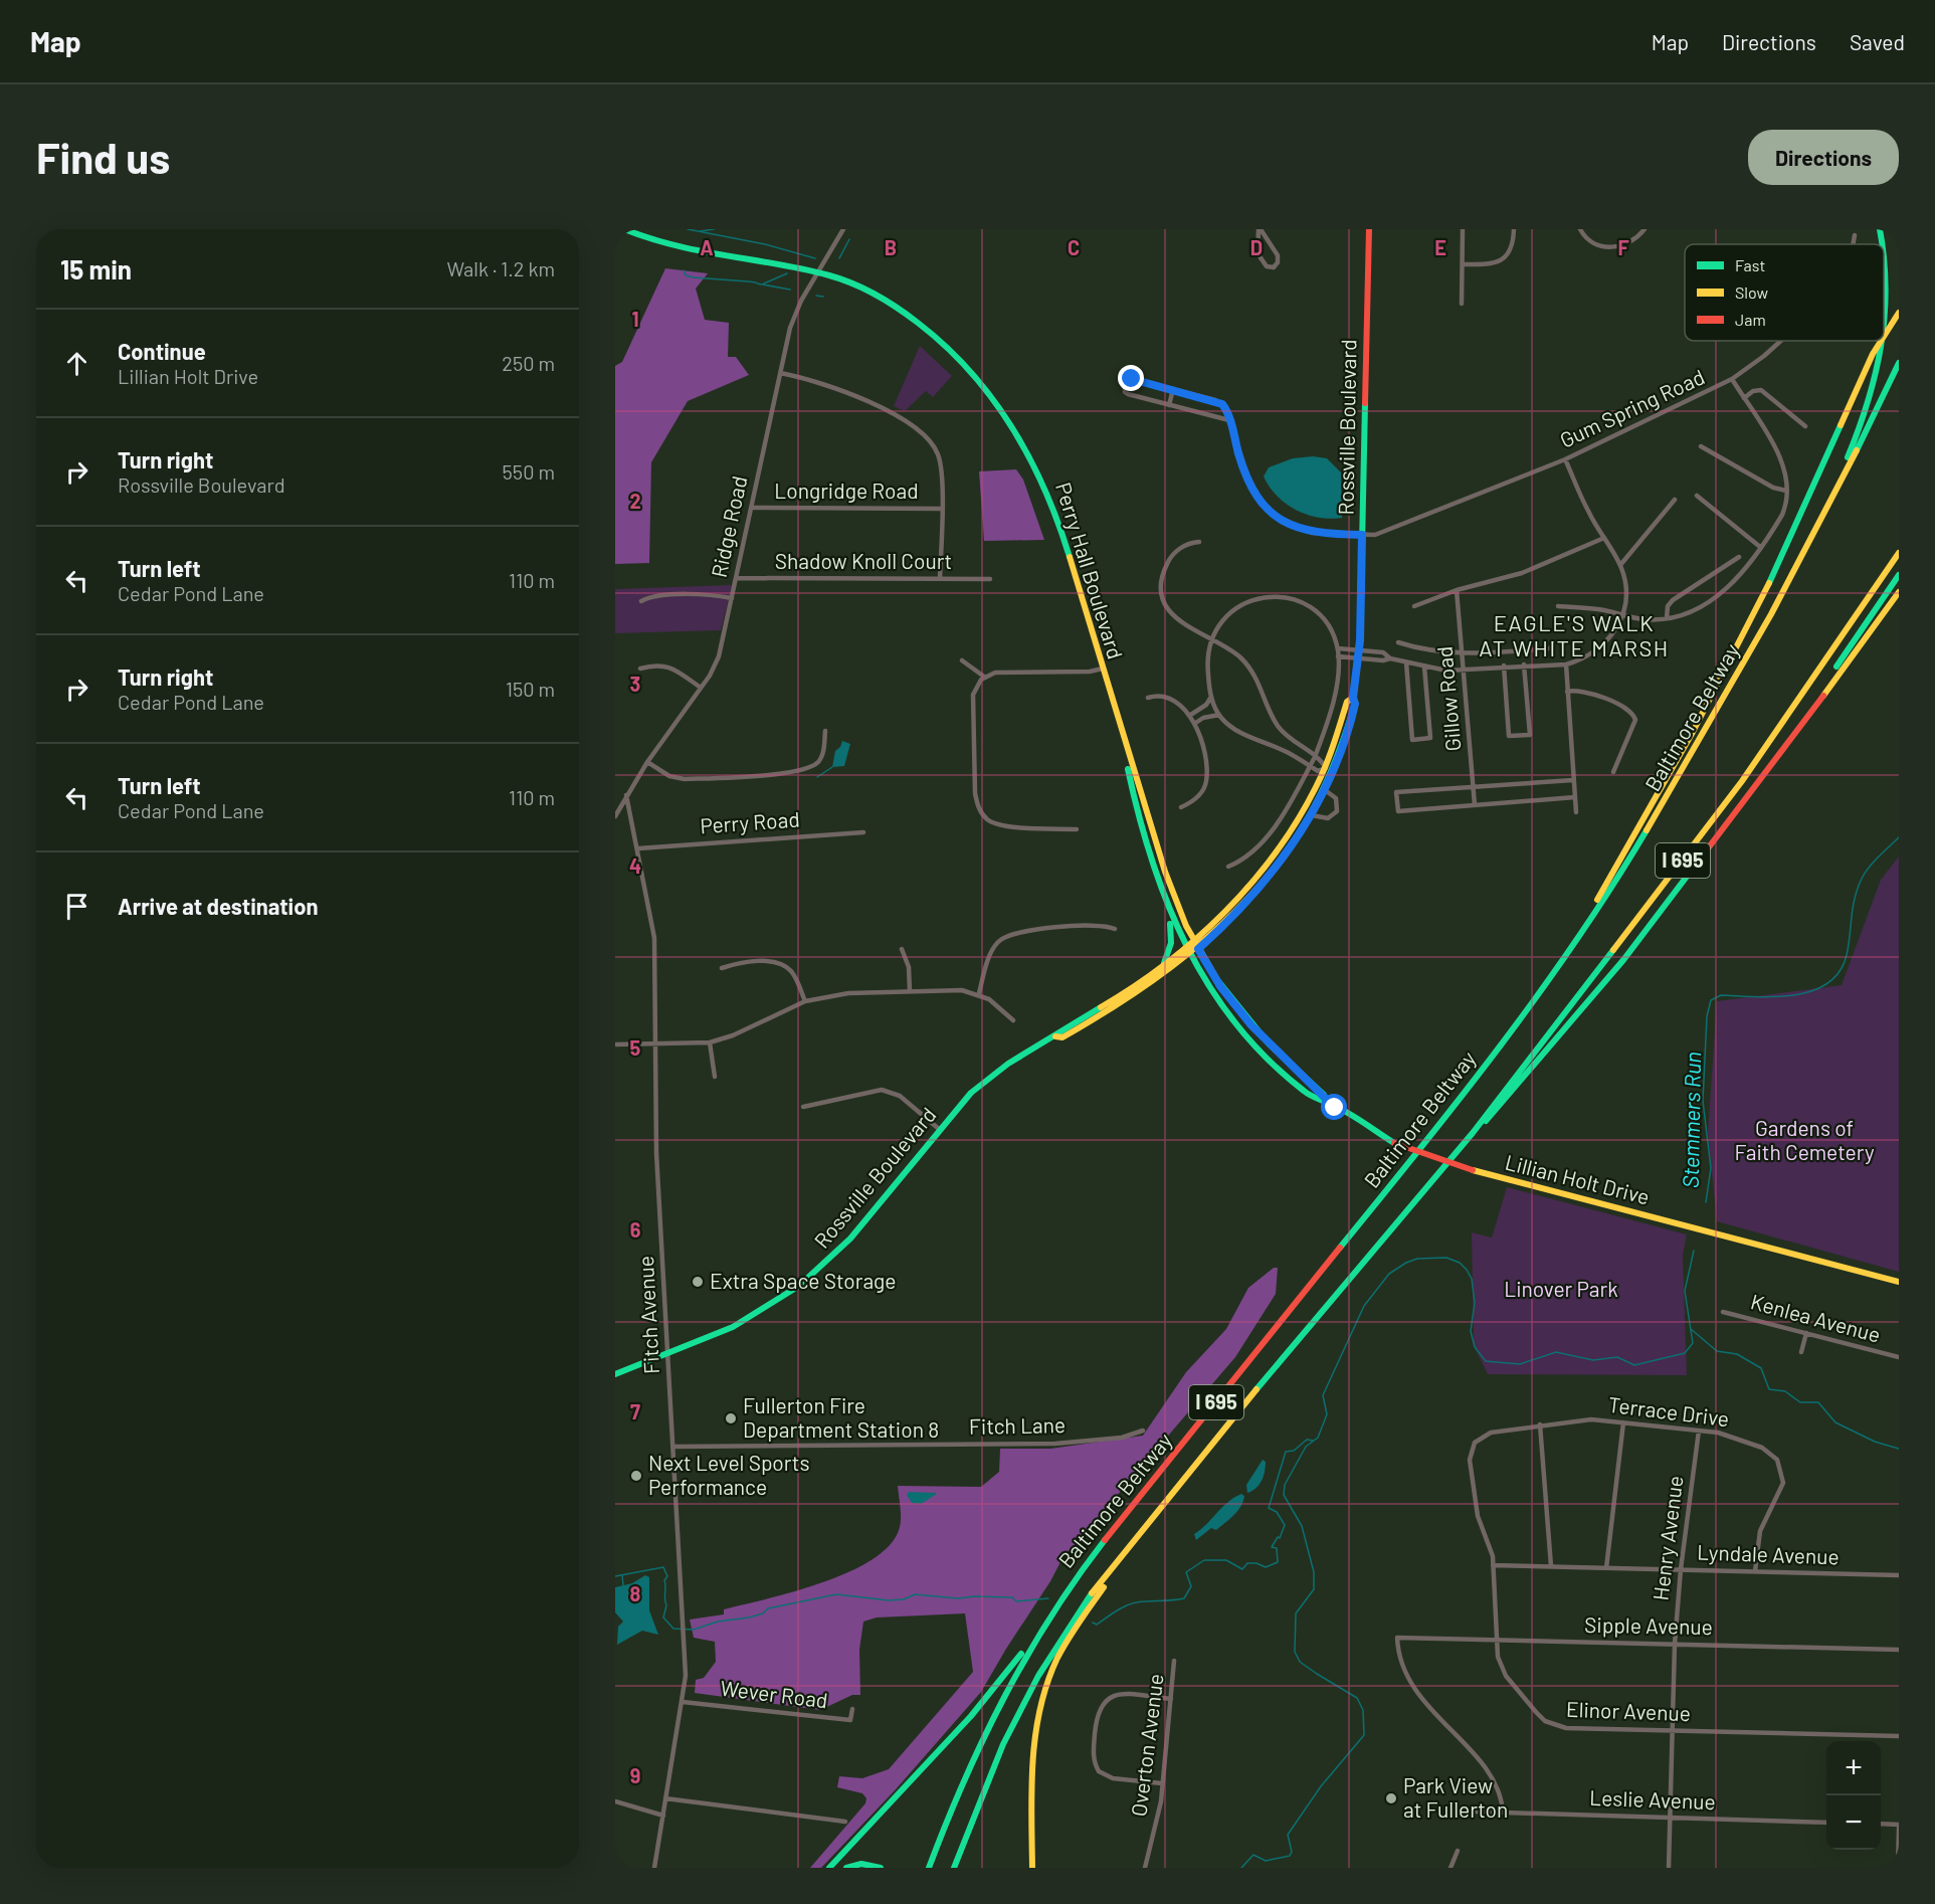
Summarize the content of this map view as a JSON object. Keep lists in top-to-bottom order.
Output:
{
  "streets": {
    "main road": [
      "Rossville Boulevard",
      "Perry Hall Boulevard",
      "Baltimore Beltway",
      "I 695",
      "Lillian Holt Drive"
    ],
    "street": [
      "Gum Spring Road",
      "Longridge Road",
      "Ridge Road",
      "Shadow Knoll Court",
      "Gillow Road",
      "Perry Road",
      "Fitch Avenue",
      "Kenlea Avenue",
      "Terrace Drive",
      "Fitch Lane",
      "Henry Avenue",
      "Lyndale Avenue",
      "Sipple Avenue",
      "Wever Road",
      "Elinor Avenue",
      "Overton Avenue",
      "Leslie Avenue"
    ]
  },
  "crossings": [
    ["Gum Spring Road", "Rossville Boulevard"],
    ["Rossville Boulevard", "Perry Hall Boulevard"],
    ["Rossville Boulevard", "Lillian Holt Drive"],
    ["Rossville Boulevard", "Fitch Avenue"],
    ["Longridge Road", "Ridge Road"],
    ["Ridge Road", "Shadow Knoll Court"],
    ["Ridge Road", "Perry Hall Boulevard"],
    ["Ridge Road", "Fitch Avenue"],
    ["Perry Hall Boulevard", "Lillian Holt Drive"],
    ["Perry Road", "Fitch Avenue"],
    ["Fitch Avenue", "Fitch Lane"],
    ["Fitch Avenue", "Wever Road"],
    ["Terrace Drive", "Henry Avenue"],
    ["Terrace Drive", "Lyndale Avenue"],
    ["Terrace Drive", "Elinor Avenue"],
    ["Henry Avenue", "Lyndale Avenue"],
    ["Henry Avenue", "Sipple Avenue"],
    ["Henry Avenue", "Elinor Avenue"],
    ["Henry Avenue", "Leslie Avenue"],
    ["Lyndale Avenue", "Elinor Avenue"],
    ["Sipple Avenue", "Elinor Avenue"],
    ["Sipple Avenue", "Leslie Avenue"]
  ],
  "districts": ["EAGLE'S WALK AT WHITE MARSH"],
  "water": ["Stemmers Run"],
  "parks": ["Gardens of Faith Cemetery", "Linover Park"],
  "places": [
    "Extra Space Storage",
    "Fullerton Fire Department Station 8",
    "Next Level Sports Performance",
    "Park View at Fullerton"
  ],
  "legend": ["Fast", "Slow", "Jam"],
  "page": {
    "header": "Map",
    "nav": ["Map", "Directions", "Saved"],
    "buttons": "Directions",
    "title": "Find us",
    "heading": ["15 min", "Walk · 1.2 km"],
    "list": [
      ["Continue", "Lillian Holt Drive", "250 m"],
      ["Turn right", "Rossville Boulevard", "550 m"],
      ["Turn left", "Cedar Pond Lane", "110 m"],
      ["Turn right", "Cedar Pond Lane", "150 m"],
      ["Turn left", "Cedar Pond Lane", "110 m"],
      "Arrive at destination"
    ],
    "map_buttons": ["+", "−"]
  },
  "grid": {
    "columns": [
      "A",
      "B",
      "C",
      "D",
      "E",
      "F"
    ],
    "rows": [
      "1",
      "2",
      "3",
      "4",
      "5",
      "6",
      "7",
      "8",
      "9"
    ]
  }
}
